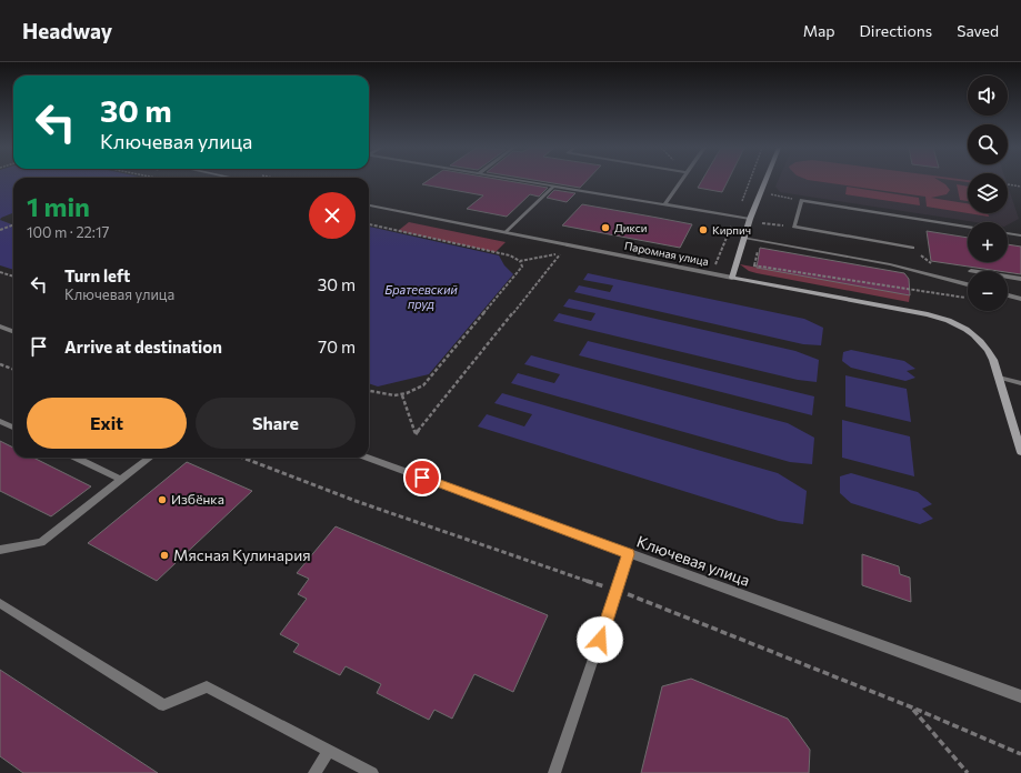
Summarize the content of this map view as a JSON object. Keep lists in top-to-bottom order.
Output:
{
  "streets": {
    "street": ["Паромная улица", "Ключевая улица"]
  },
  "water": ["Братеевский пруд"],
  "places": [
    "Дикси",
    "Кирпич",
    "Избёнка",
    "Мясная Кулинария"
  ],
  "page": {
    "header": "Headway",
    "nav": ["Map", "Directions", "Saved"],
    "map_buttons": ["+", "−"],
    "turn": ["30 m", "Ключевая улица"],
    "heading": ["1 min", "100 m · 22:17"],
    "list": [
      {
        "name": "Turn left",
        "note": "Ключевая улица",
        "value": "30 m"
      },
      {
        "name": "Arrive at destination",
        "value": "70 m"
      }
    ],
    "buttons": ["Exit", "Share"]
  }
}
